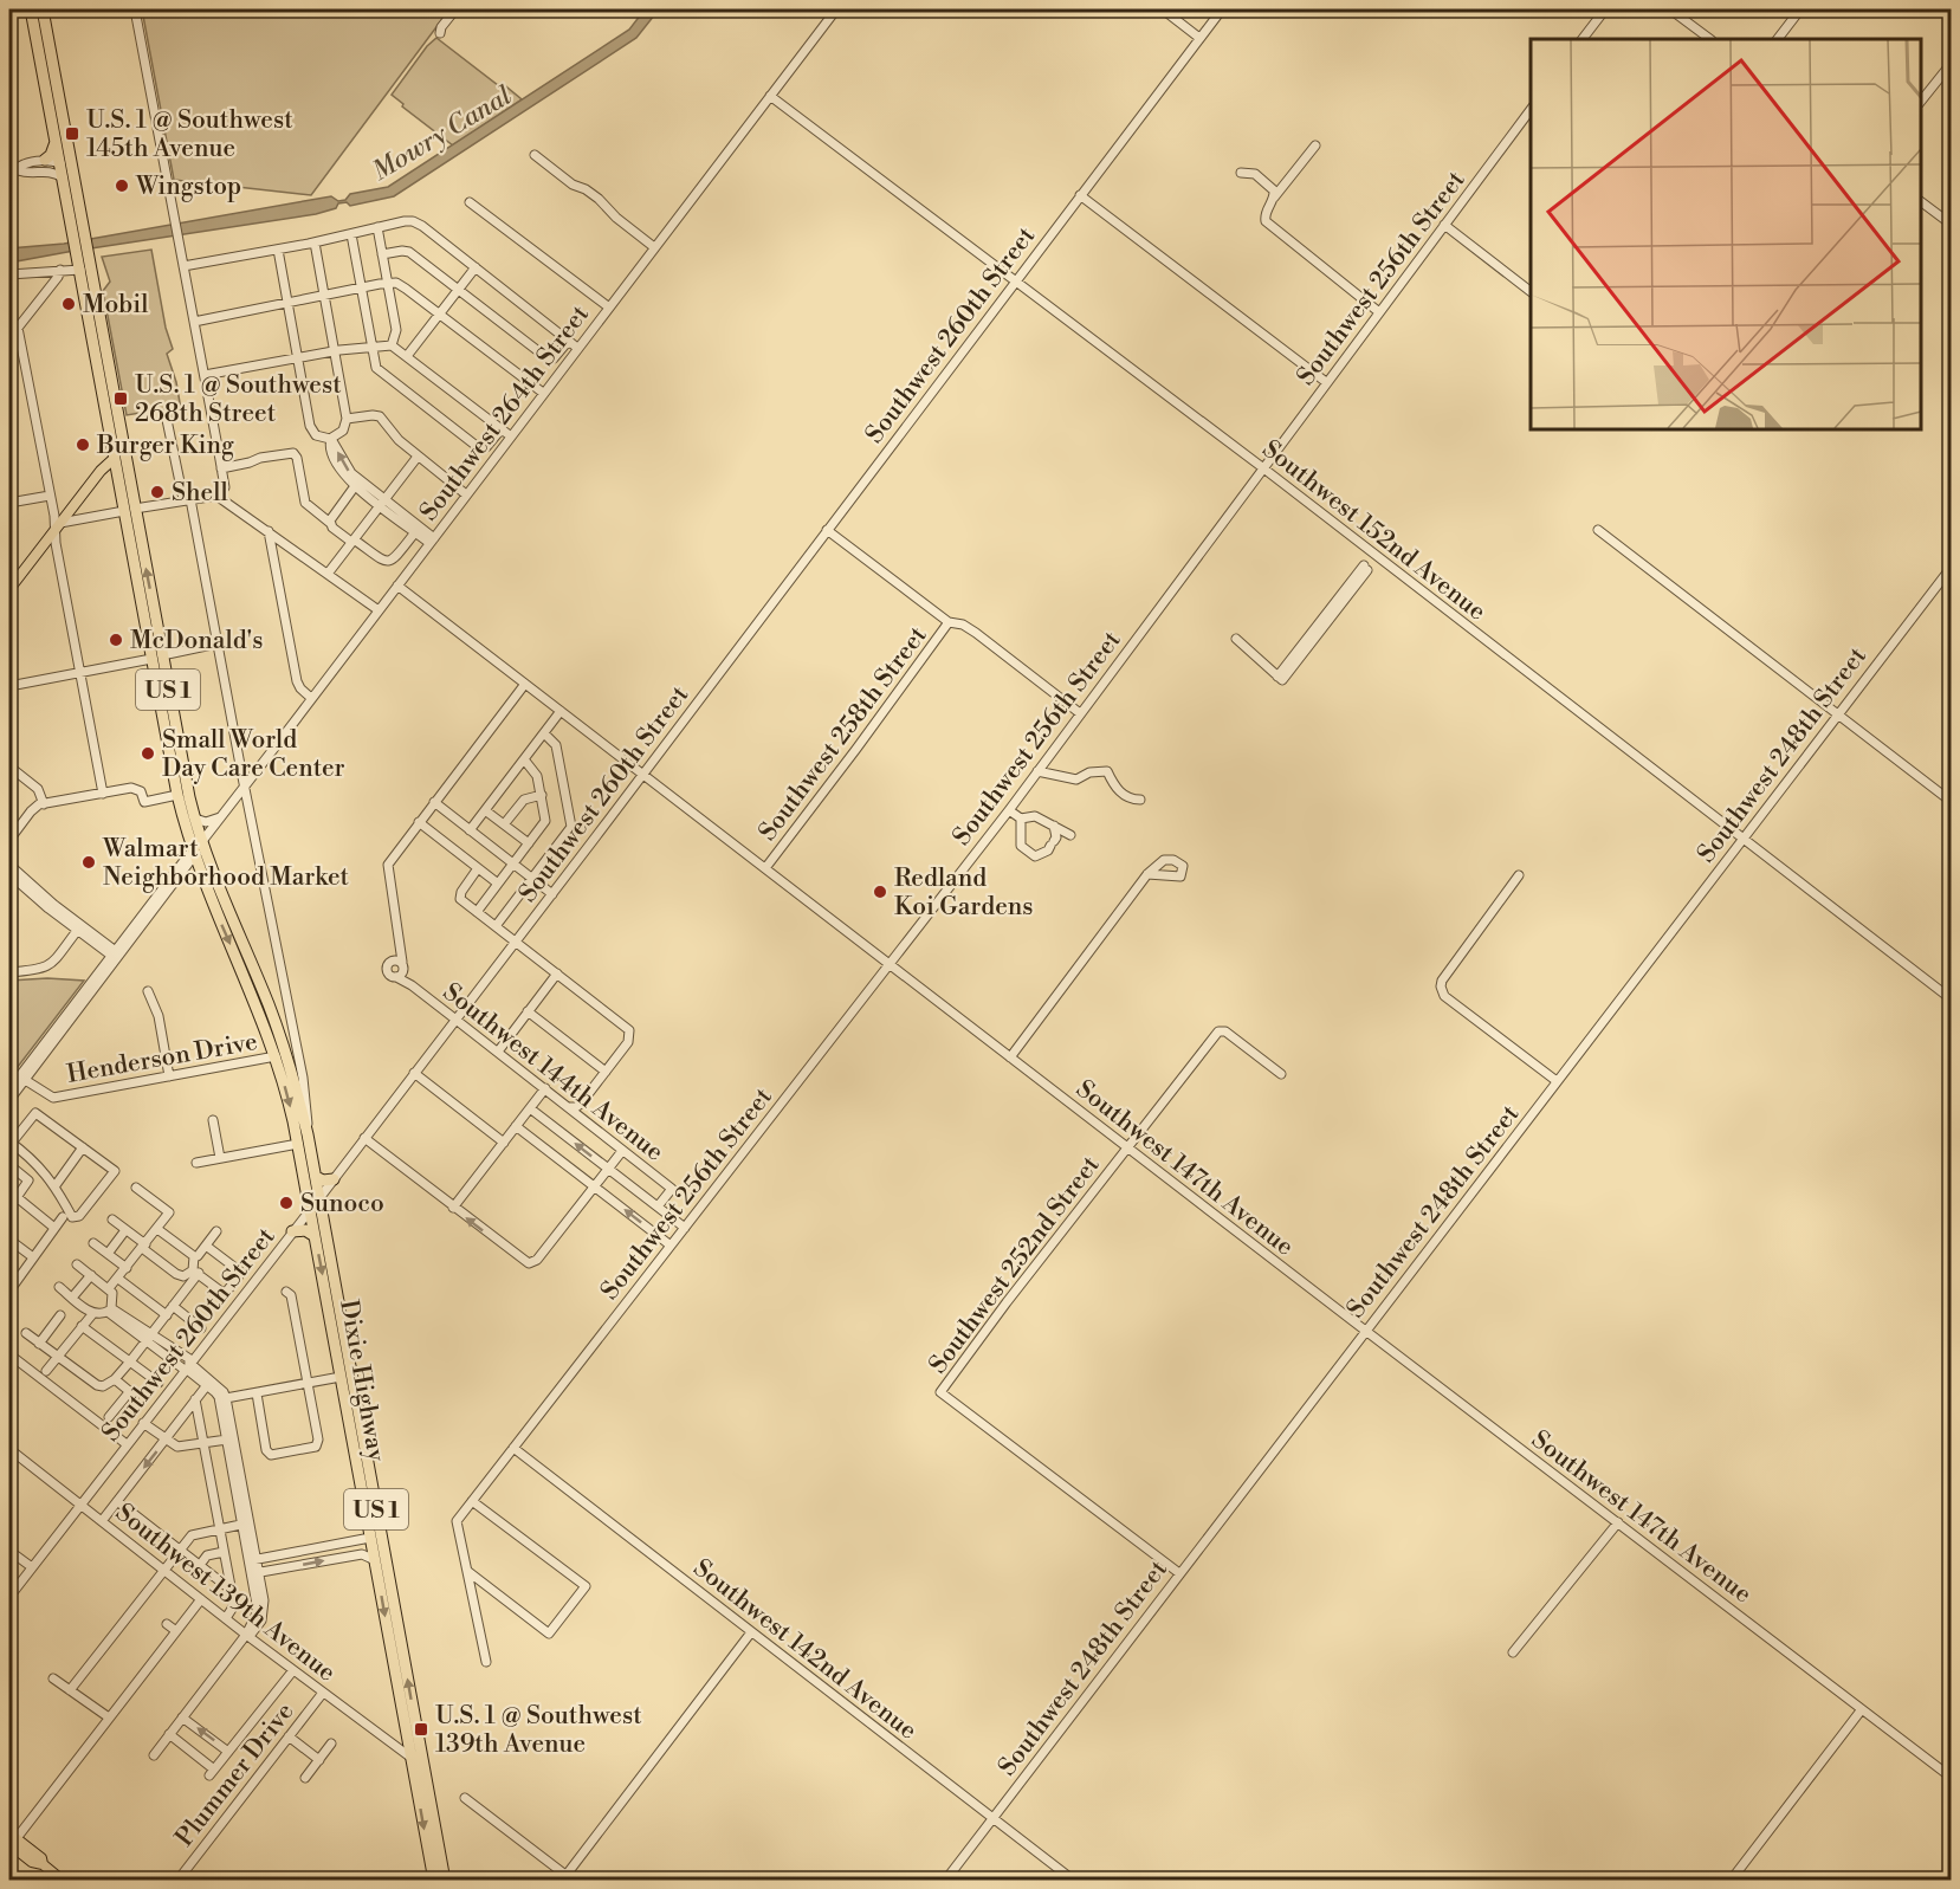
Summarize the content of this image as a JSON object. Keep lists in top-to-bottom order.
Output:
{
  "streets": {
    "highway": ["US 1", "Dixie Highway"],
    "street": [
      "Southwest 256th Street",
      "Southwest 260th Street",
      "Southwest 264th Street",
      "Southwest 152nd Avenue",
      "Southwest 258th Street",
      "Southwest 248th Street",
      "Henderson Drive",
      "Southwest 144th Avenue",
      "Southwest 147th Avenue",
      "Southwest 252nd Street",
      "Southwest 139th Avenue",
      "Southwest 142nd Avenue",
      "Plummer Drive"
    ]
  },
  "crossings": [
    ["Southwest 256th Street", "Southwest 152nd Avenue"],
    ["Southwest 256th Street", "Southwest 147th Avenue"],
    ["Southwest 256th Street", "Southwest 142nd Avenue"],
    ["Southwest 260th Street", "Southwest 152nd Avenue"],
    ["Southwest 260th Street", "Southwest 144th Avenue"],
    ["Southwest 260th Street", "Southwest 147th Avenue"],
    ["Southwest 260th Street", "Dixie Highway"],
    ["Southwest 260th Street", "Southwest 139th Avenue"],
    ["Southwest 264th Street", "Southwest 152nd Avenue"],
    ["Southwest 264th Street", "US 1"],
    ["Southwest 264th Street", "Henderson Drive"],
    ["Southwest 264th Street", "Southwest 147th Avenue"],
    ["Southwest 152nd Avenue", "Southwest 248th Street"],
    ["US 1", "Henderson Drive"],
    ["US 1", "Dixie Highway"],
    ["Southwest 258th Street", "Southwest 147th Avenue"],
    ["Southwest 248th Street", "Southwest 147th Avenue"],
    ["Southwest 248th Street", "Southwest 252nd Street"],
    ["Southwest 248th Street", "Southwest 142nd Avenue"],
    ["Henderson Drive", "Dixie Highway"],
    ["Southwest 144th Avenue", "Southwest 147th Avenue"],
    ["Southwest 147th Avenue", "Southwest 252nd Street"],
    ["Dixie Highway", "Southwest 139th Avenue"],
    ["Southwest 139th Avenue", "Plummer Drive"]
  ],
  "water": ["Mowry Canal"],
  "places": {
    "transit": ["U.S. 1 @ Southwest 145th Avenue", "U.S. 1 @ Southwest 268th Street", "U.S. 1 @ Southwest 139th Avenue"],
    "other": [
      "Wingstop",
      "Mobil",
      "Burger King",
      "Shell",
      "McDonald's",
      "Small World Day Care Center",
      "Walmart Neighborhood Market",
      "Redland Koi Gardens",
      "Sunoco"
    ]
  }
}
